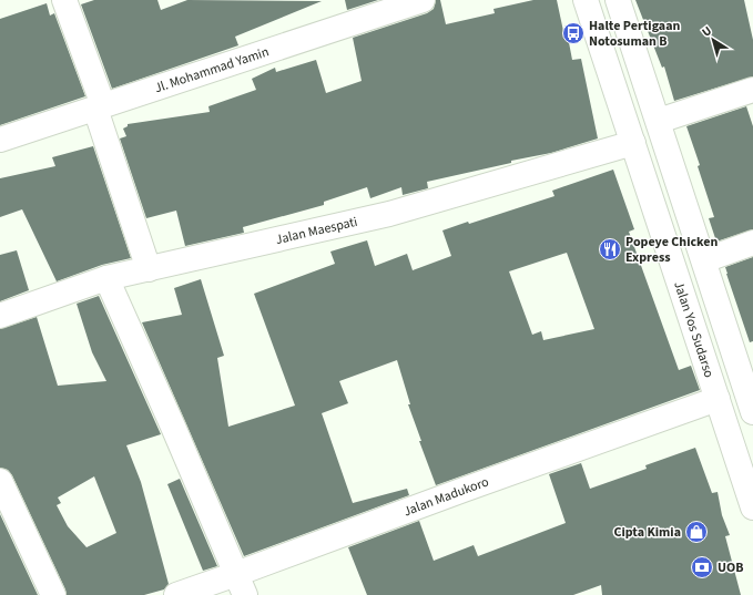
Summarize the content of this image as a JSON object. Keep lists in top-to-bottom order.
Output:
{
  "streets": {
    "street": [
      "Jl. Mohammad Yamin",
      "Jalan Maespati",
      "Jalan Yos Sudarso",
      "Jalan Madukoro"
    ]
  },
  "crossings": [
    ["Jalan Maespati", "Jalan Yos Sudarso"],
    ["Jalan Yos Sudarso", "Jalan Madukoro"]
  ],
  "places": {
    "bus stop": ["Halte Pertigaan Notosuman B"],
    "restaurant": ["Popeye Chicken Express"],
    "shop": ["Cipta Kimia"],
    "bank": ["UOB"]
  },
  "north": "top left"
}
